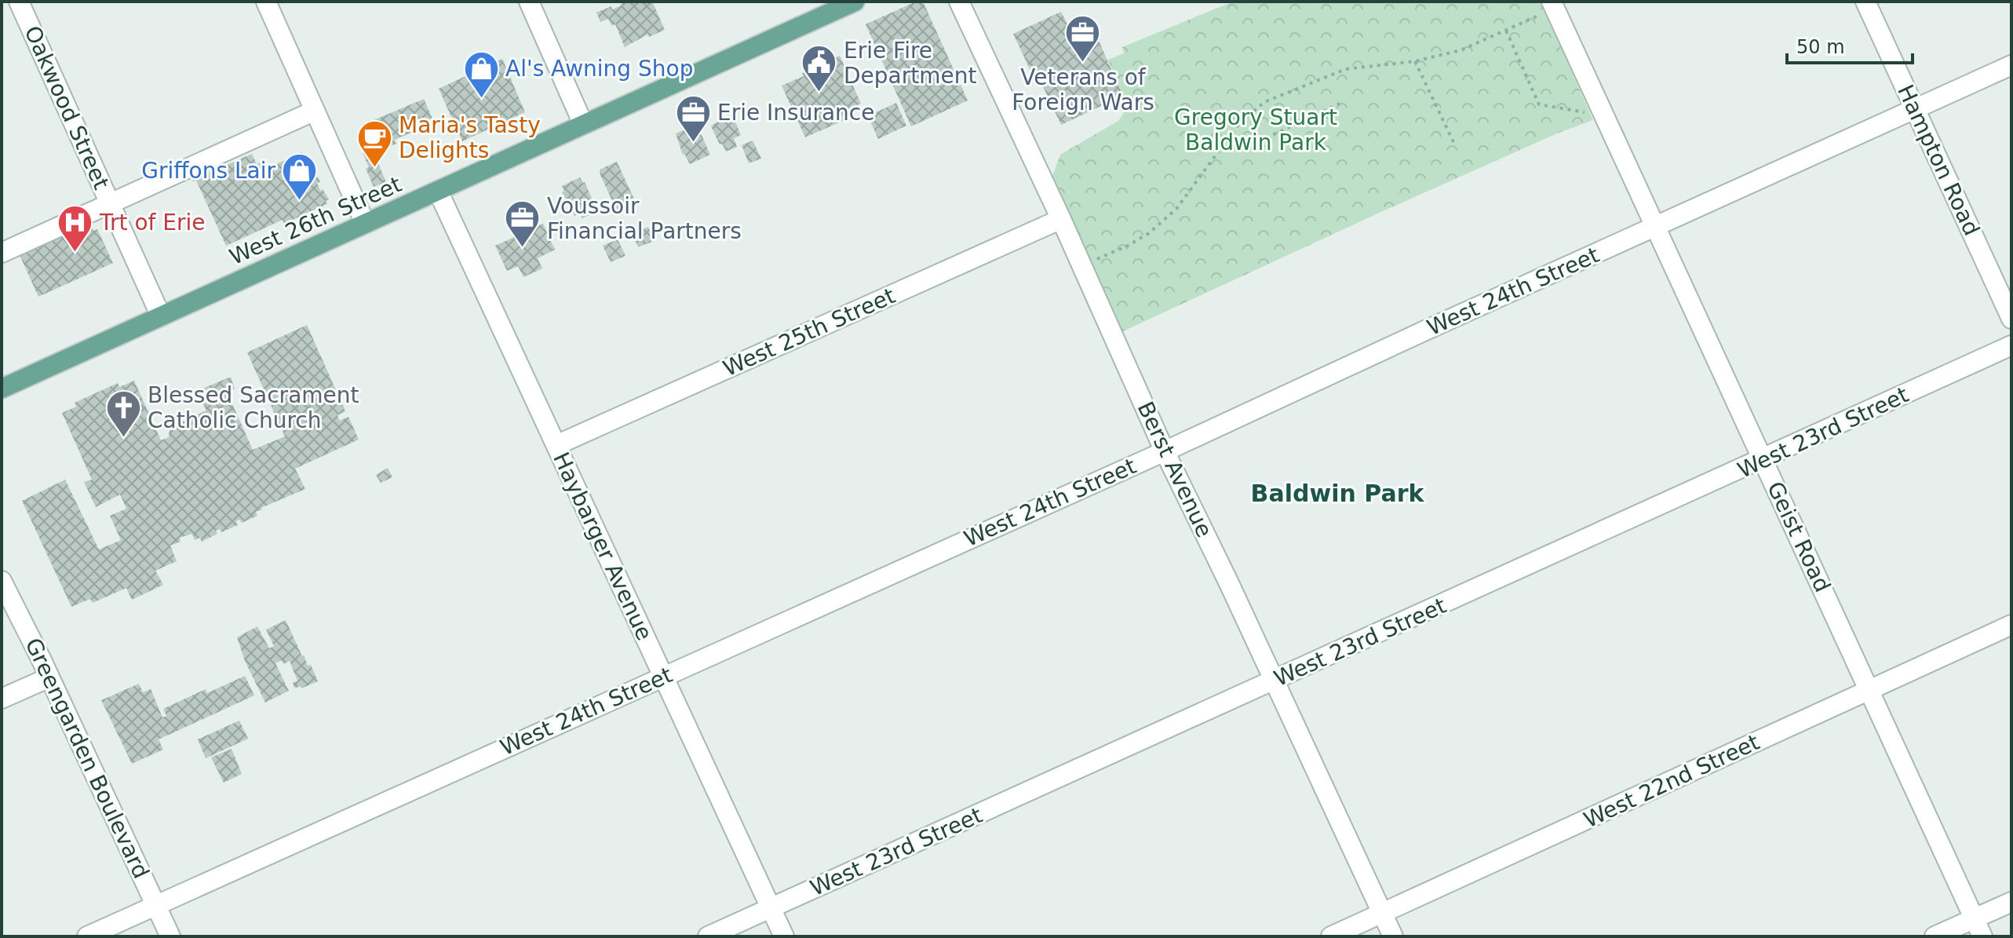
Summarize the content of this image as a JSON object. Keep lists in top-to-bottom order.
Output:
{
  "streets": {
    "main road": ["West 26th Street"],
    "street": [
      "Oakwood Street",
      "Hampton Road",
      "West 24th Street",
      "West 25th Street",
      "West 23rd Street",
      "Berst Avenue",
      "Geist Road",
      "Haybarger Avenue",
      "Greengarden Boulevard",
      "West 22nd Street"
    ]
  },
  "crossings": [
    ["Oakwood Street", "West 26th Street"],
    ["Hampton Road", "West 24th Street"],
    ["West 26th Street", "Haybarger Avenue"],
    ["West 24th Street", "Berst Avenue"],
    ["West 24th Street", "Geist Road"],
    ["West 24th Street", "Haybarger Avenue"],
    ["West 24th Street", "Greengarden Boulevard"],
    ["West 25th Street", "Berst Avenue"],
    ["West 25th Street", "Haybarger Avenue"],
    ["West 23rd Street", "Berst Avenue"],
    ["West 23rd Street", "Geist Road"],
    ["West 23rd Street", "Haybarger Avenue"],
    ["Berst Avenue", "West 22nd Street"],
    ["Geist Road", "West 22nd Street"]
  ],
  "districts": ["Baldwin Park"],
  "parks": ["Gregory Stuart Baldwin Park"],
  "places": {
    "office": ["Veterans of Foreign Wars", "Erie Insurance", "Voussoir Financial Partners"],
    "public building": ["Erie Fire Department"],
    "shop": ["Al's Awning Shop", "Griffons Lair"],
    "cafe": ["Maria's Tasty Delights"],
    "hospital": ["Trt of Erie"],
    "church": ["Blessed Sacrament Catholic Church"]
  },
  "scale_bar": "50 m"
}
